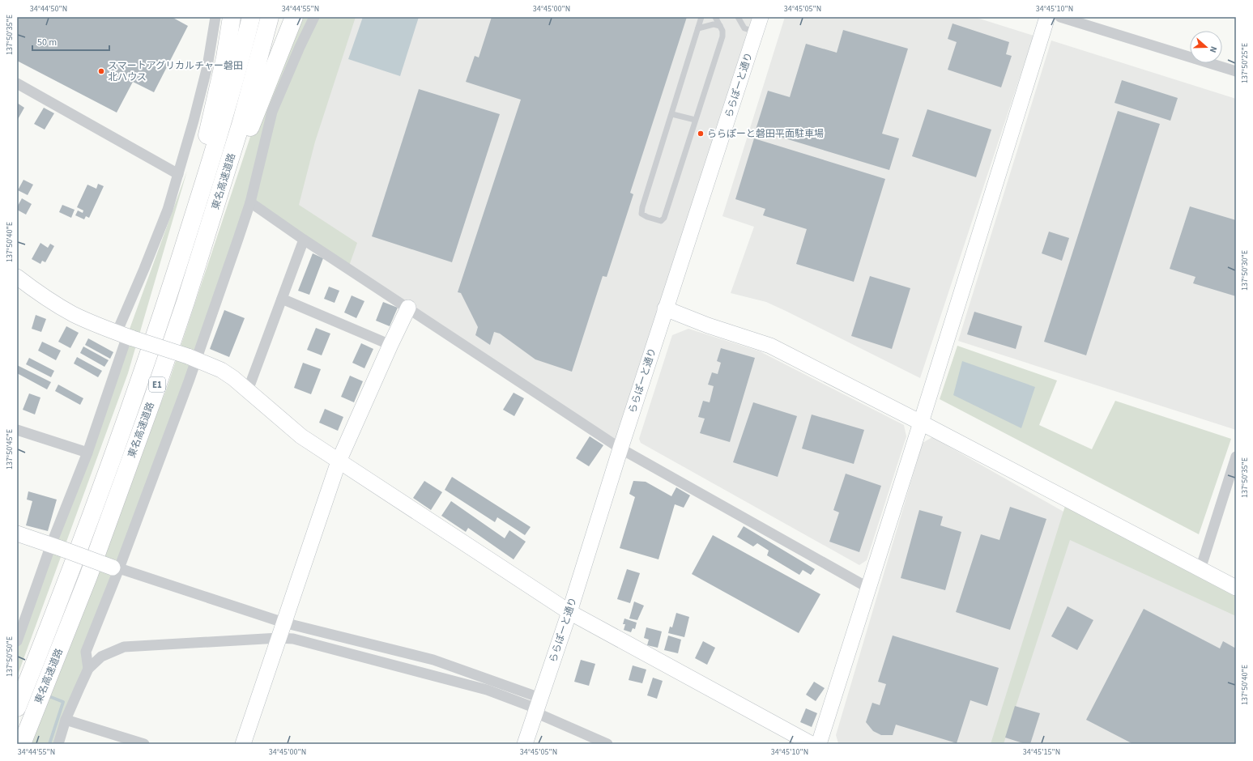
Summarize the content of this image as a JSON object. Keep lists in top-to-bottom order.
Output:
{
  "streets": {
    "highway": ["東名高速道路", "E1"],
    "street": ["ららぽーと通り"]
  },
  "places": ["スマートアグリカルチャー磐田 北ハウス", "ららぽーと磐田平面駐車場"],
  "scale_bar": "50 m",
  "north": "right",
  "coordinates": [
    "34°44'50\"N",
    "34°44'55\"N",
    "34°45'00\"N",
    "34°45'05\"N",
    "34°45'10\"N",
    "137°50'35\"E",
    "137°50'25\"E",
    "137°50'40\"E",
    "137°50'30\"E",
    "137°50'45\"E",
    "137°50'50\"E",
    "34°45'15\"N"
  ]
}
